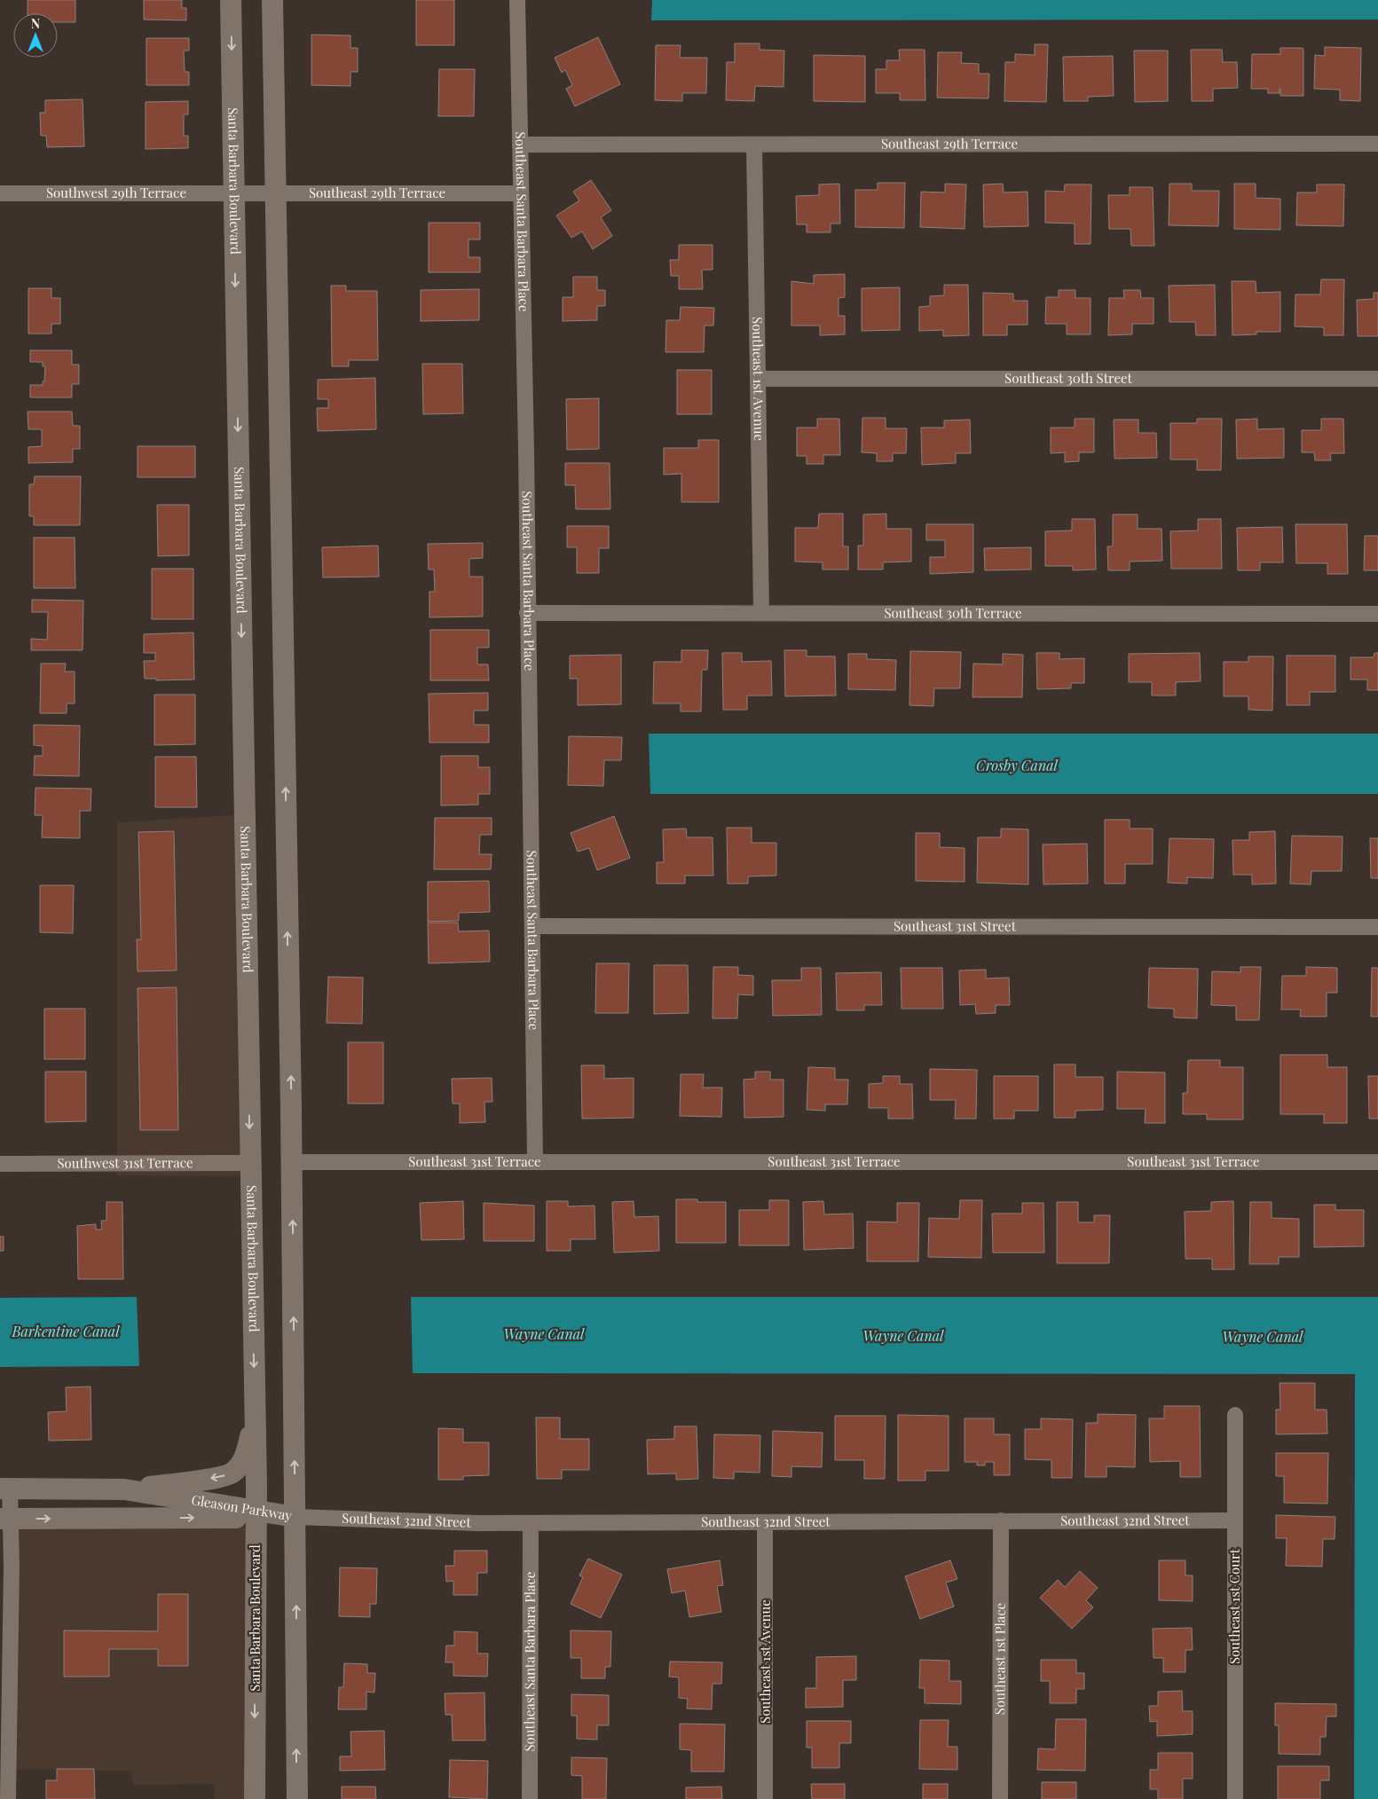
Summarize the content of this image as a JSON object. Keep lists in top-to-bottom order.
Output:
{
  "streets": {
    "main road": ["Santa Barbara Boulevard", "Gleason Parkway"],
    "street": [
      "Southeast 29th Terrace",
      "Southwest 29th Terrace",
      "Southeast Santa Barbara Place",
      "Southeast 1st Avenue",
      "Southeast 30th Street",
      "Southeast 30th Terrace",
      "Southeast 31st Street",
      "Southeast 31st Terrace",
      "Southwest 31st Terrace",
      "Southeast 32nd Street",
      "Southeast 1st Court",
      "Southeast 1st Place"
    ]
  },
  "crossings": [
    ["Southeast 29th Terrace", "Santa Barbara Boulevard"],
    ["Southeast 29th Terrace", "Southwest 29th Terrace"],
    ["Southeast 29th Terrace", "Southeast Santa Barbara Place"],
    ["Southeast 29th Terrace", "Southeast 1st Avenue"],
    ["Santa Barbara Boulevard", "Southwest 29th Terrace"],
    ["Santa Barbara Boulevard", "Southwest 31st Terrace"],
    ["Santa Barbara Boulevard", "Gleason Parkway"],
    ["Southeast Santa Barbara Place", "Southeast 30th Terrace"],
    ["Southeast Santa Barbara Place", "Southeast 31st Street"],
    ["Southeast Santa Barbara Place", "Southeast 31st Terrace"],
    ["Southeast Santa Barbara Place", "Southeast 32nd Street"],
    ["Southeast 1st Avenue", "Southeast 30th Street"],
    ["Southeast 1st Avenue", "Southeast 30th Terrace"],
    ["Southeast 1st Avenue", "Southeast 32nd Street"],
    ["Gleason Parkway", "Southeast 32nd Street"],
    ["Southeast 32nd Street", "Southeast 1st Court"],
    ["Southeast 32nd Street", "Southeast 1st Place"]
  ],
  "water": ["Crosby Canal", "Barkentine Canal", "Wayne Canal"],
  "north": "top"
}
